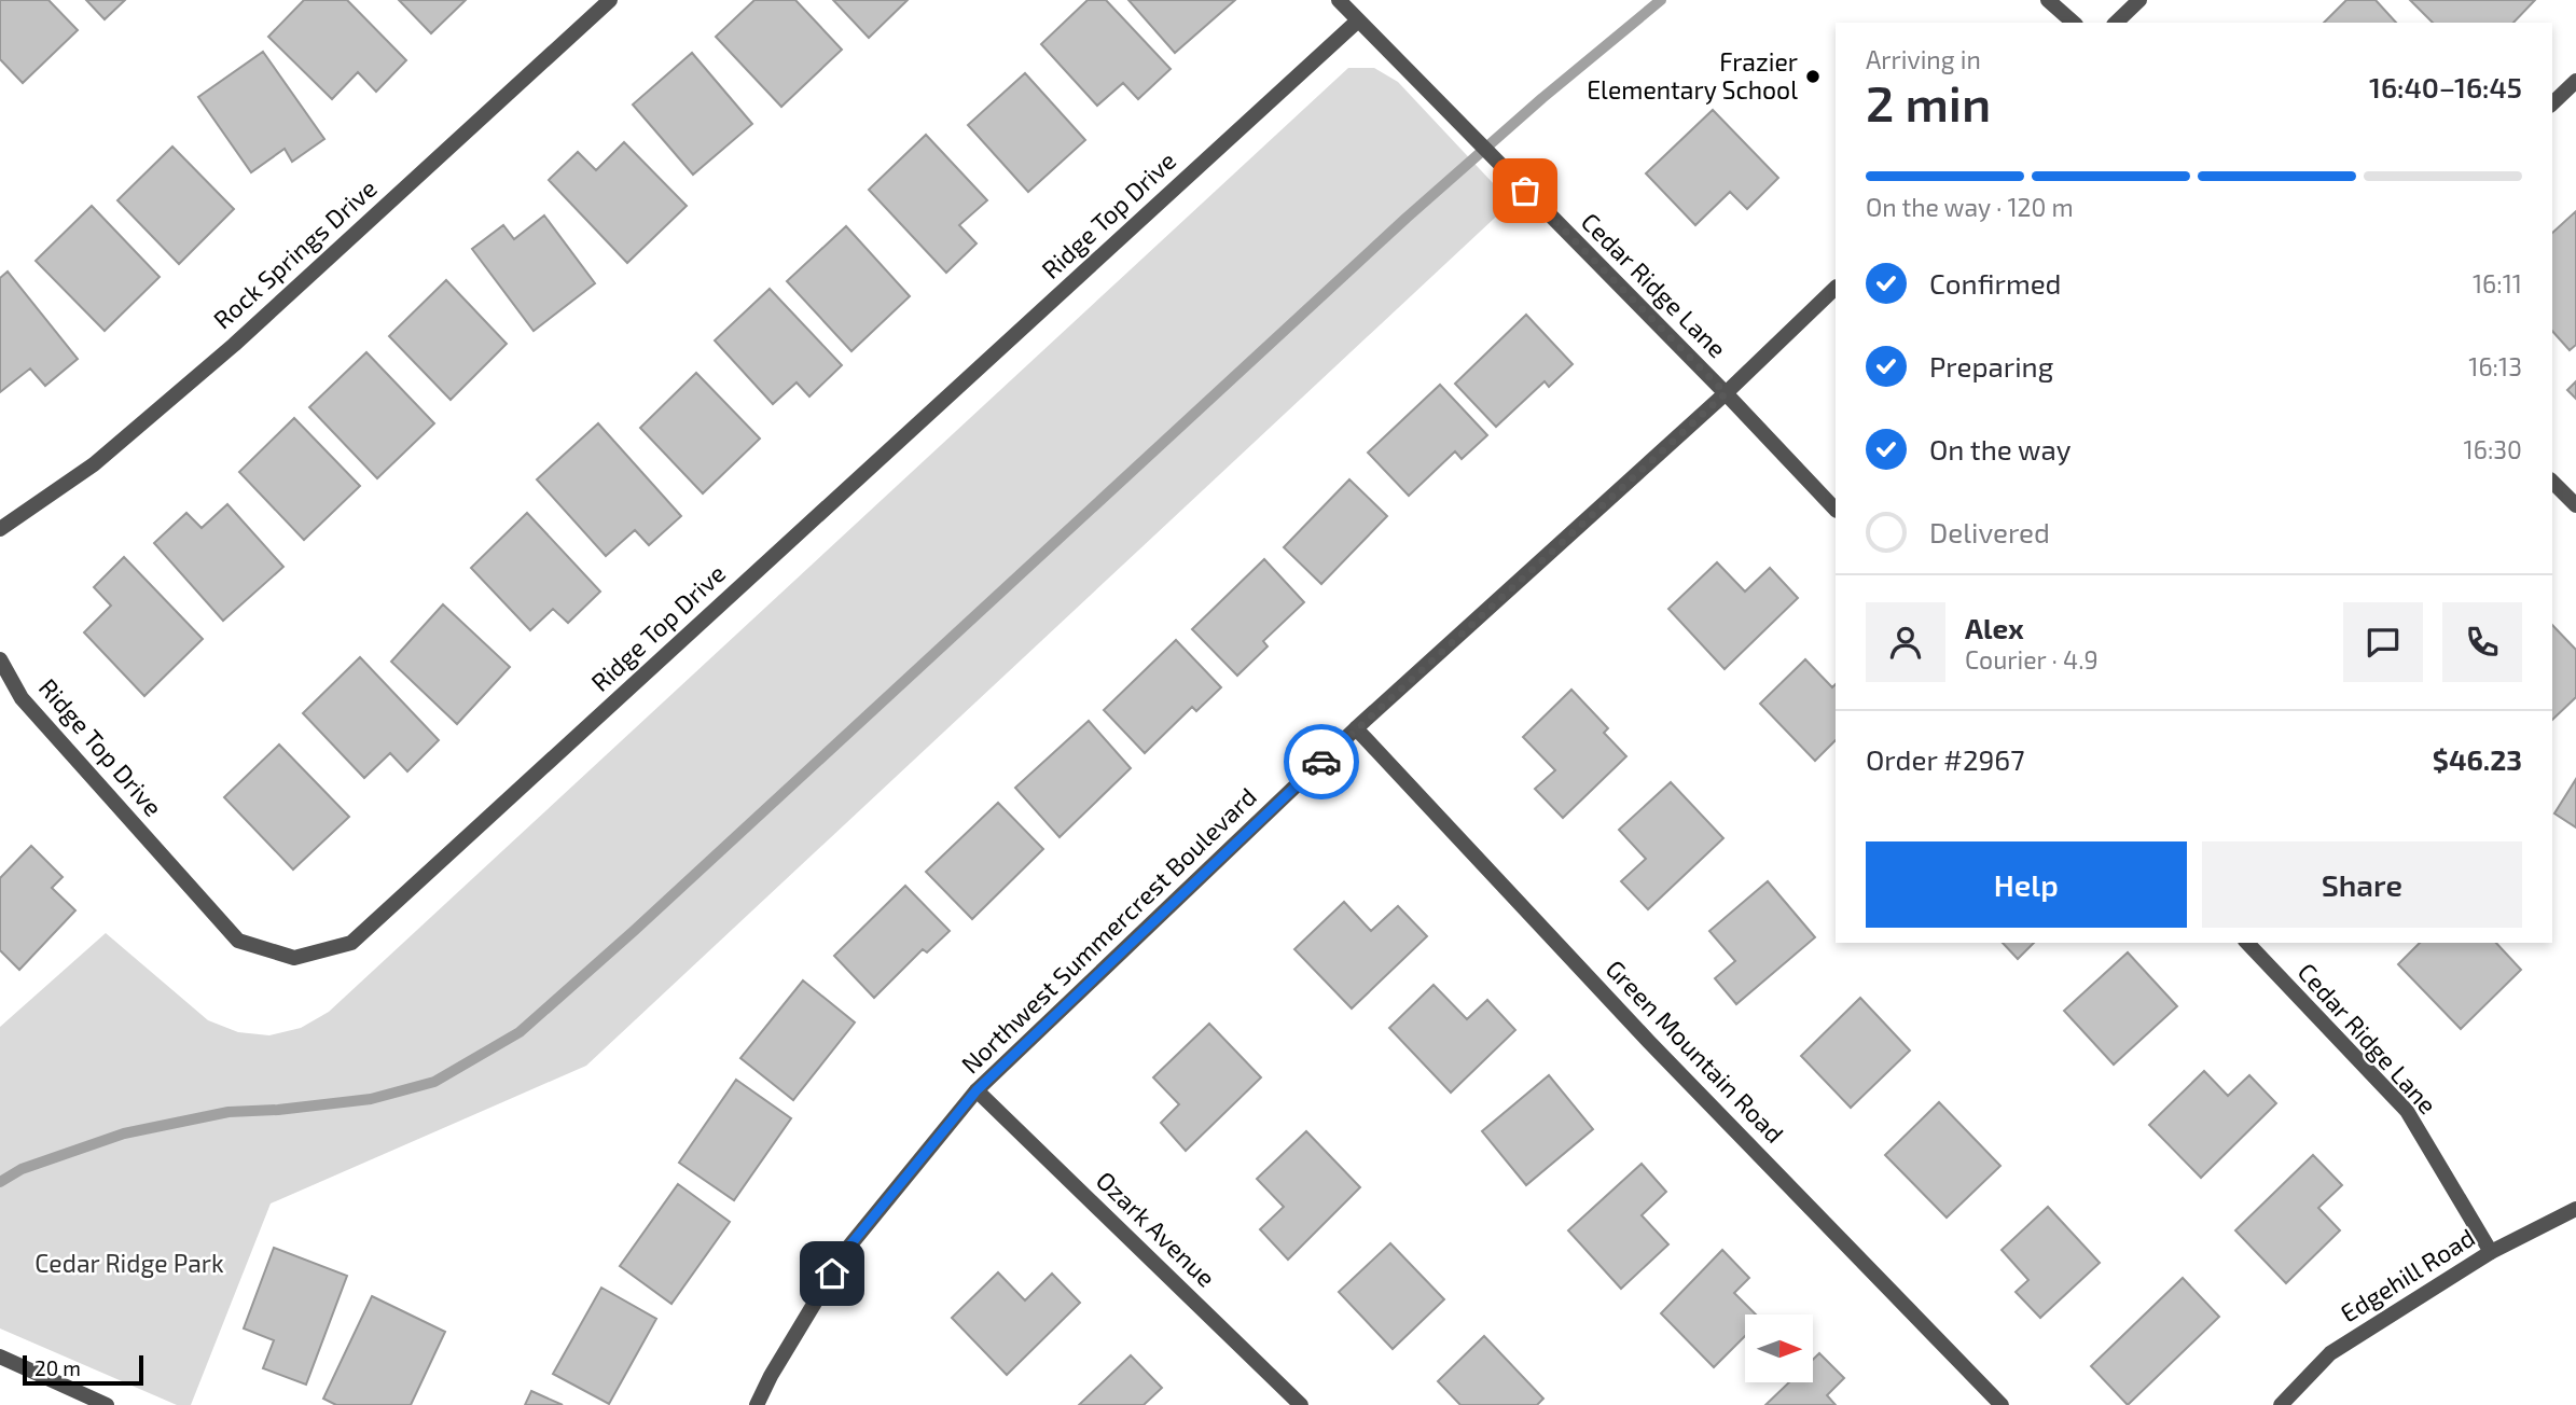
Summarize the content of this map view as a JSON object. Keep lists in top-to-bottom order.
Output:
{
  "streets": {
    "street": [
      "Ridge Top Drive",
      "Rock Springs Drive",
      "Cedar Ridge Lane",
      "Northwest Summercrest Boulevard",
      "Green Mountain Road",
      "Ozark Avenue",
      "Edgehill Road"
    ]
  },
  "crossings": [
    ["Ridge Top Drive", "Cedar Ridge Lane"],
    ["Cedar Ridge Lane", "Northwest Summercrest Boulevard"],
    ["Cedar Ridge Lane", "Edgehill Road"],
    ["Northwest Summercrest Boulevard", "Green Mountain Road"],
    ["Northwest Summercrest Boulevard", "Ozark Avenue"]
  ],
  "parks": ["Cedar Ridge Park"],
  "places": ["Frazier Elementary School"],
  "scale_bar": "20 m",
  "north": "right",
  "page": {
    "heading": ["2 min", "Arriving in", "16:40–16:45"],
    "panel": [
      "Alex",
      "Courier · 4.9",
      "Order #2967",
      "$46.23"
    ],
    "bar": "On the way · 120 m",
    "list": [
      ["Confirmed", "16:11"],
      ["Preparing", "16:13"],
      ["On the way", "16:30"],
      "Delivered"
    ],
    "buttons": ["Help", "Share"],
    "scale": "20 m"
  }
}
